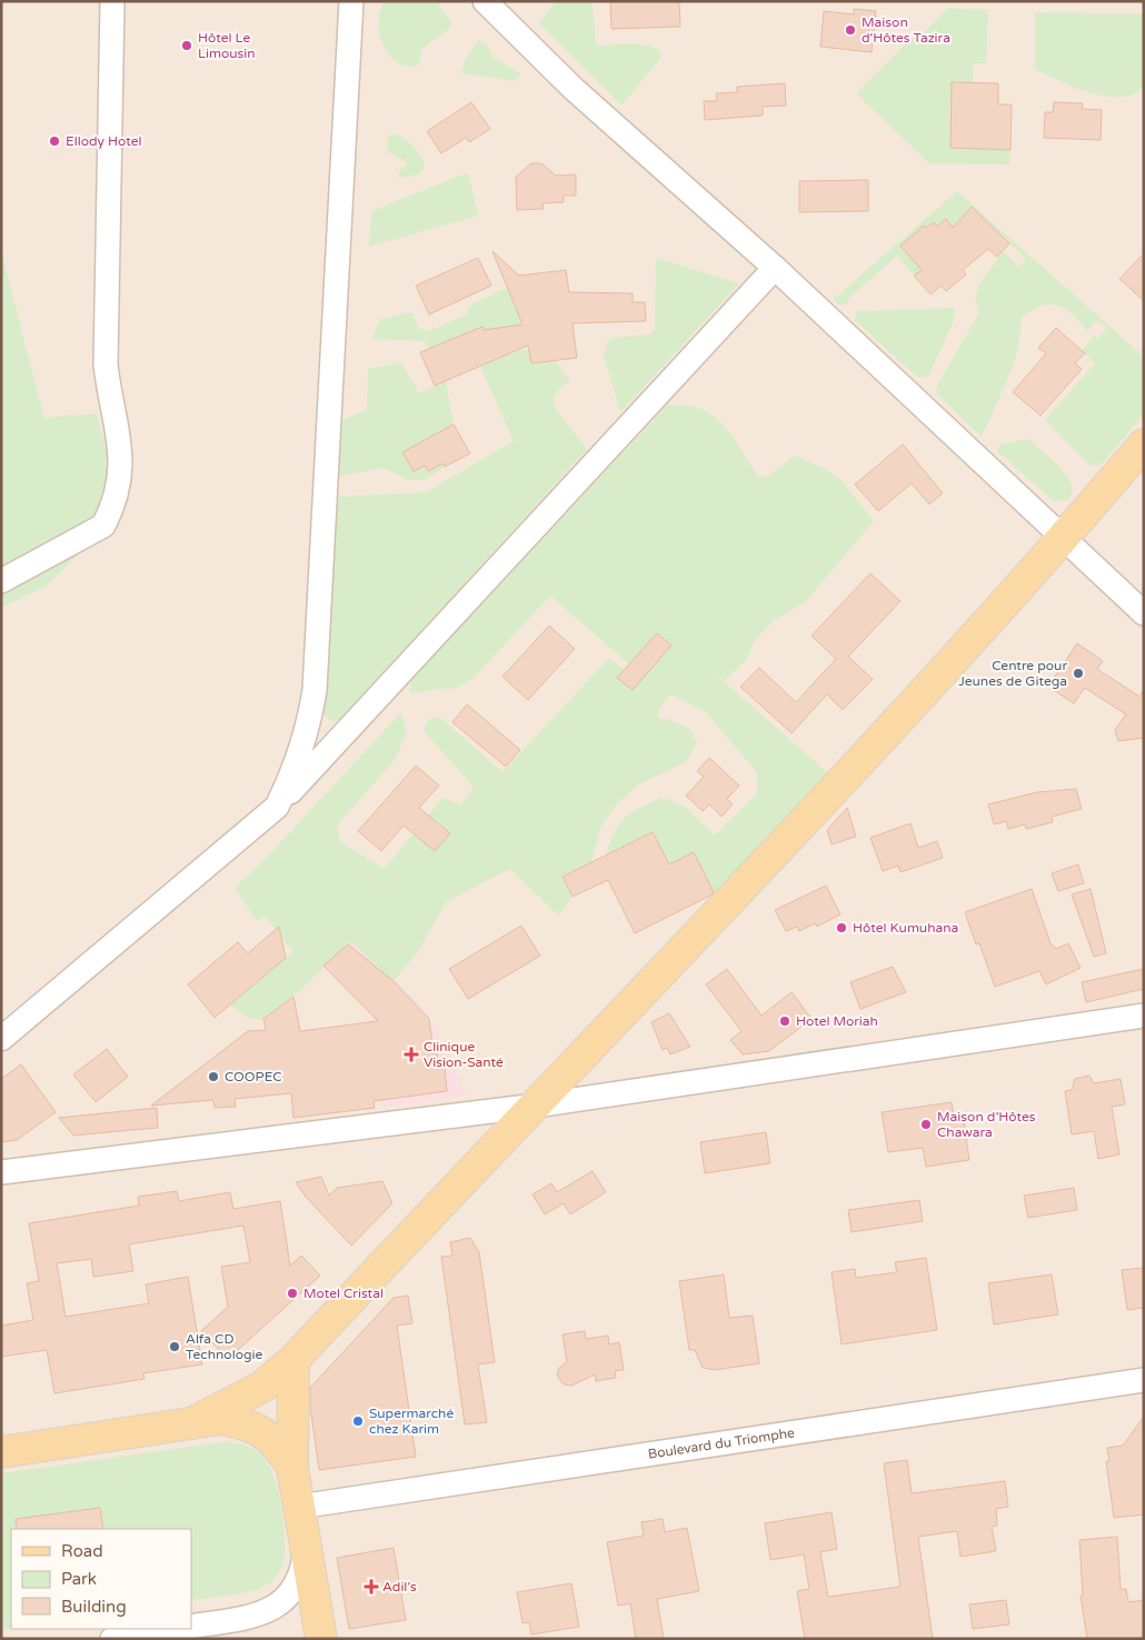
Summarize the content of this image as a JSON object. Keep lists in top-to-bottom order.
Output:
{
  "streets": {
    "street": ["Boulevard du Triomphe"]
  },
  "places": {
    "other": [
      "Maison d'Hôtes Tazira",
      "Hôtel Le Limousin",
      "Ellody Hotel",
      "Centre pour Jeunes de Gitega",
      "Hôtel Kumuhana",
      "Hotel Moriah",
      "COOPEC",
      "Maison d’Hôtes Chawara",
      "Motel Cristal",
      "Alfa CD Technologie",
      "Supermarché chez Karim"
    ],
    "health": ["Clinique Vision-Santé", "Adil’s"]
  },
  "legend": ["Road", "Park", "Building"]
}
